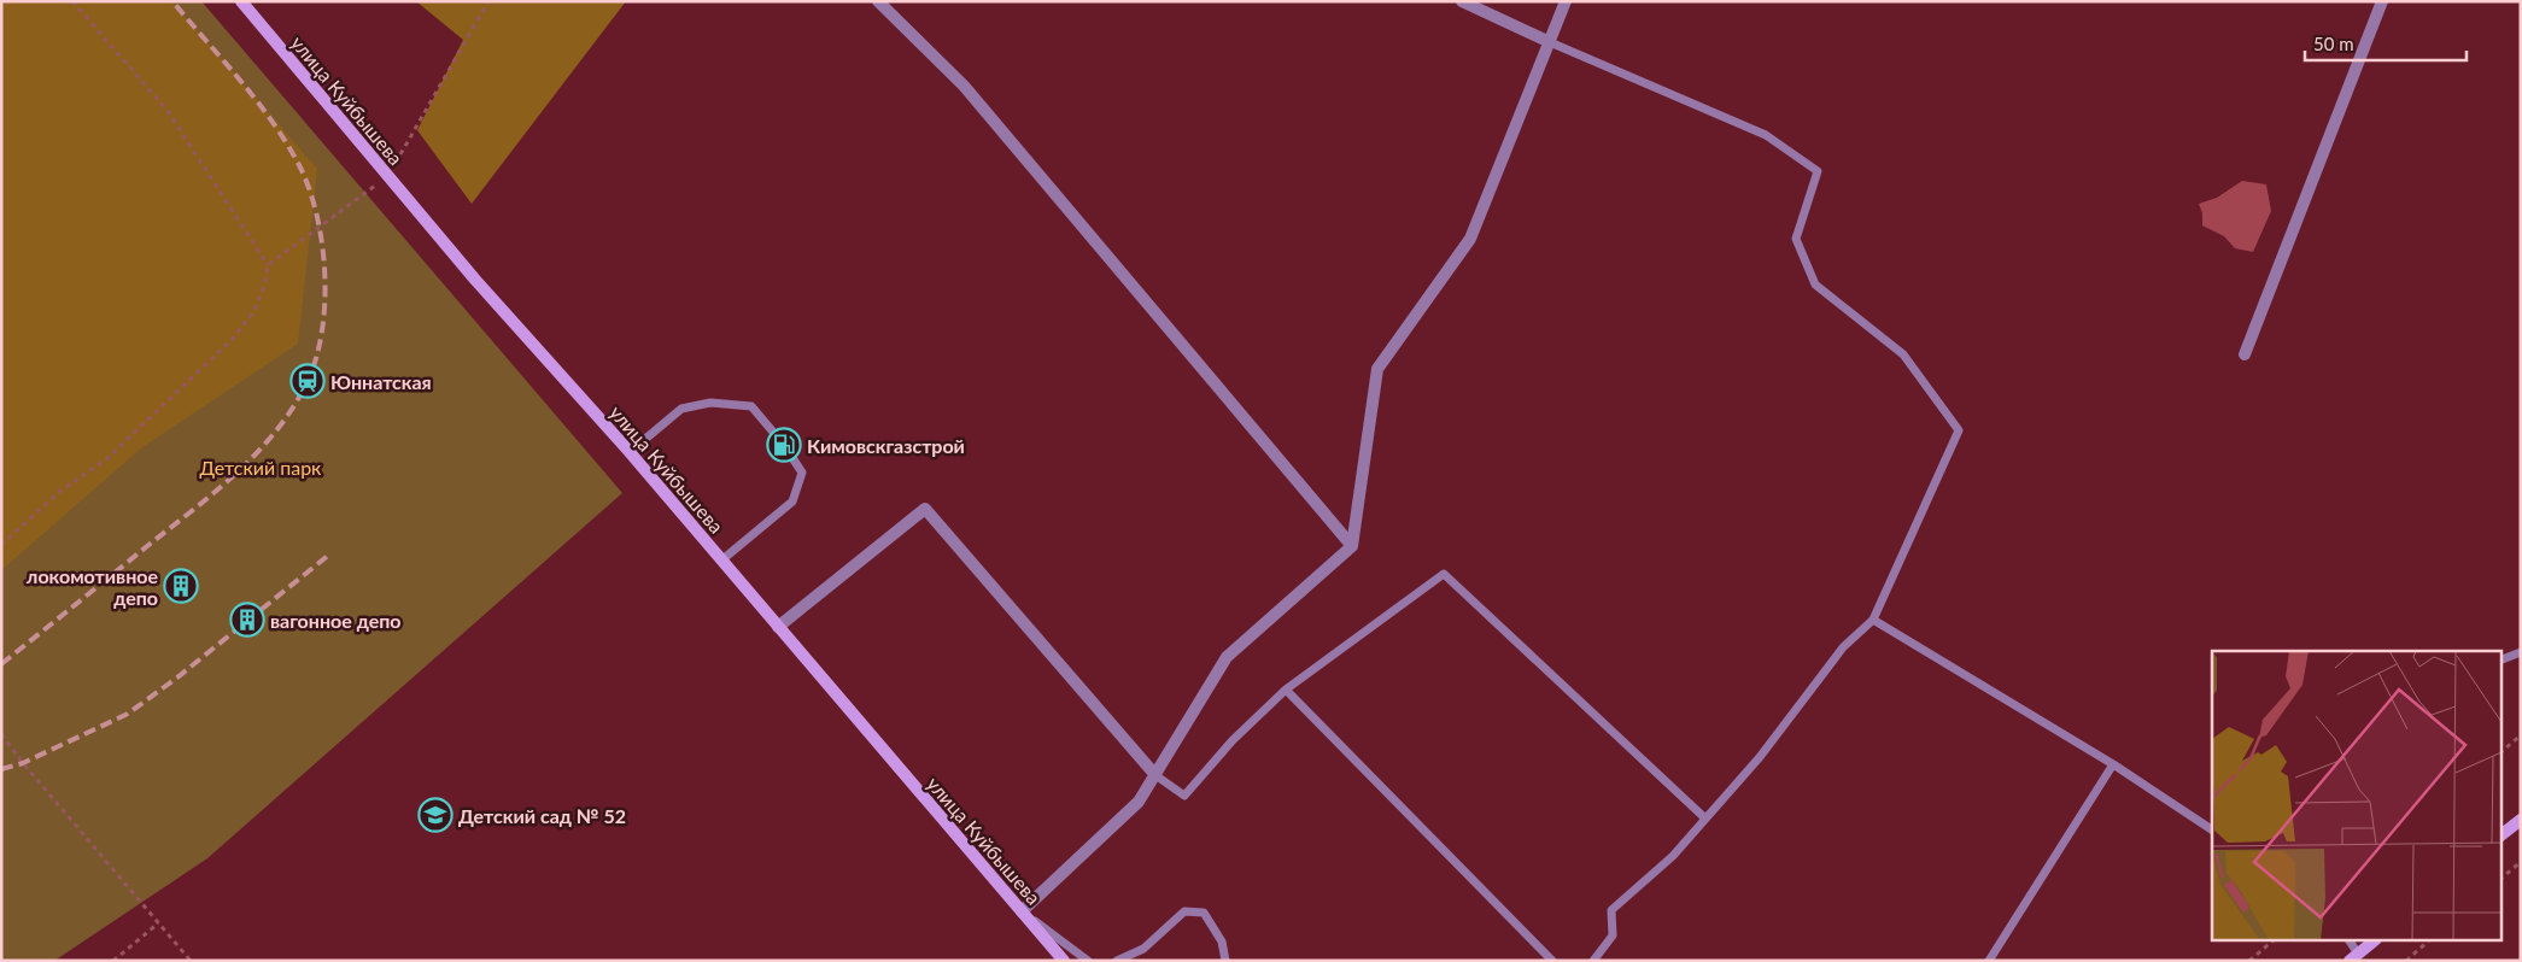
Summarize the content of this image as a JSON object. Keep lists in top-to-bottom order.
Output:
{
  "streets": {
    "main road": ["улица Куйбышева"]
  },
  "parks": ["Детский парк"],
  "places": {
    "station": ["Юннатская"],
    "fuel station": ["Кимовскгазстрой"],
    "building": ["локомотивное депо", "вагонное депо"],
    "school or university": ["Детский сад № 52"]
  },
  "scale_bar": "50 m"
}
